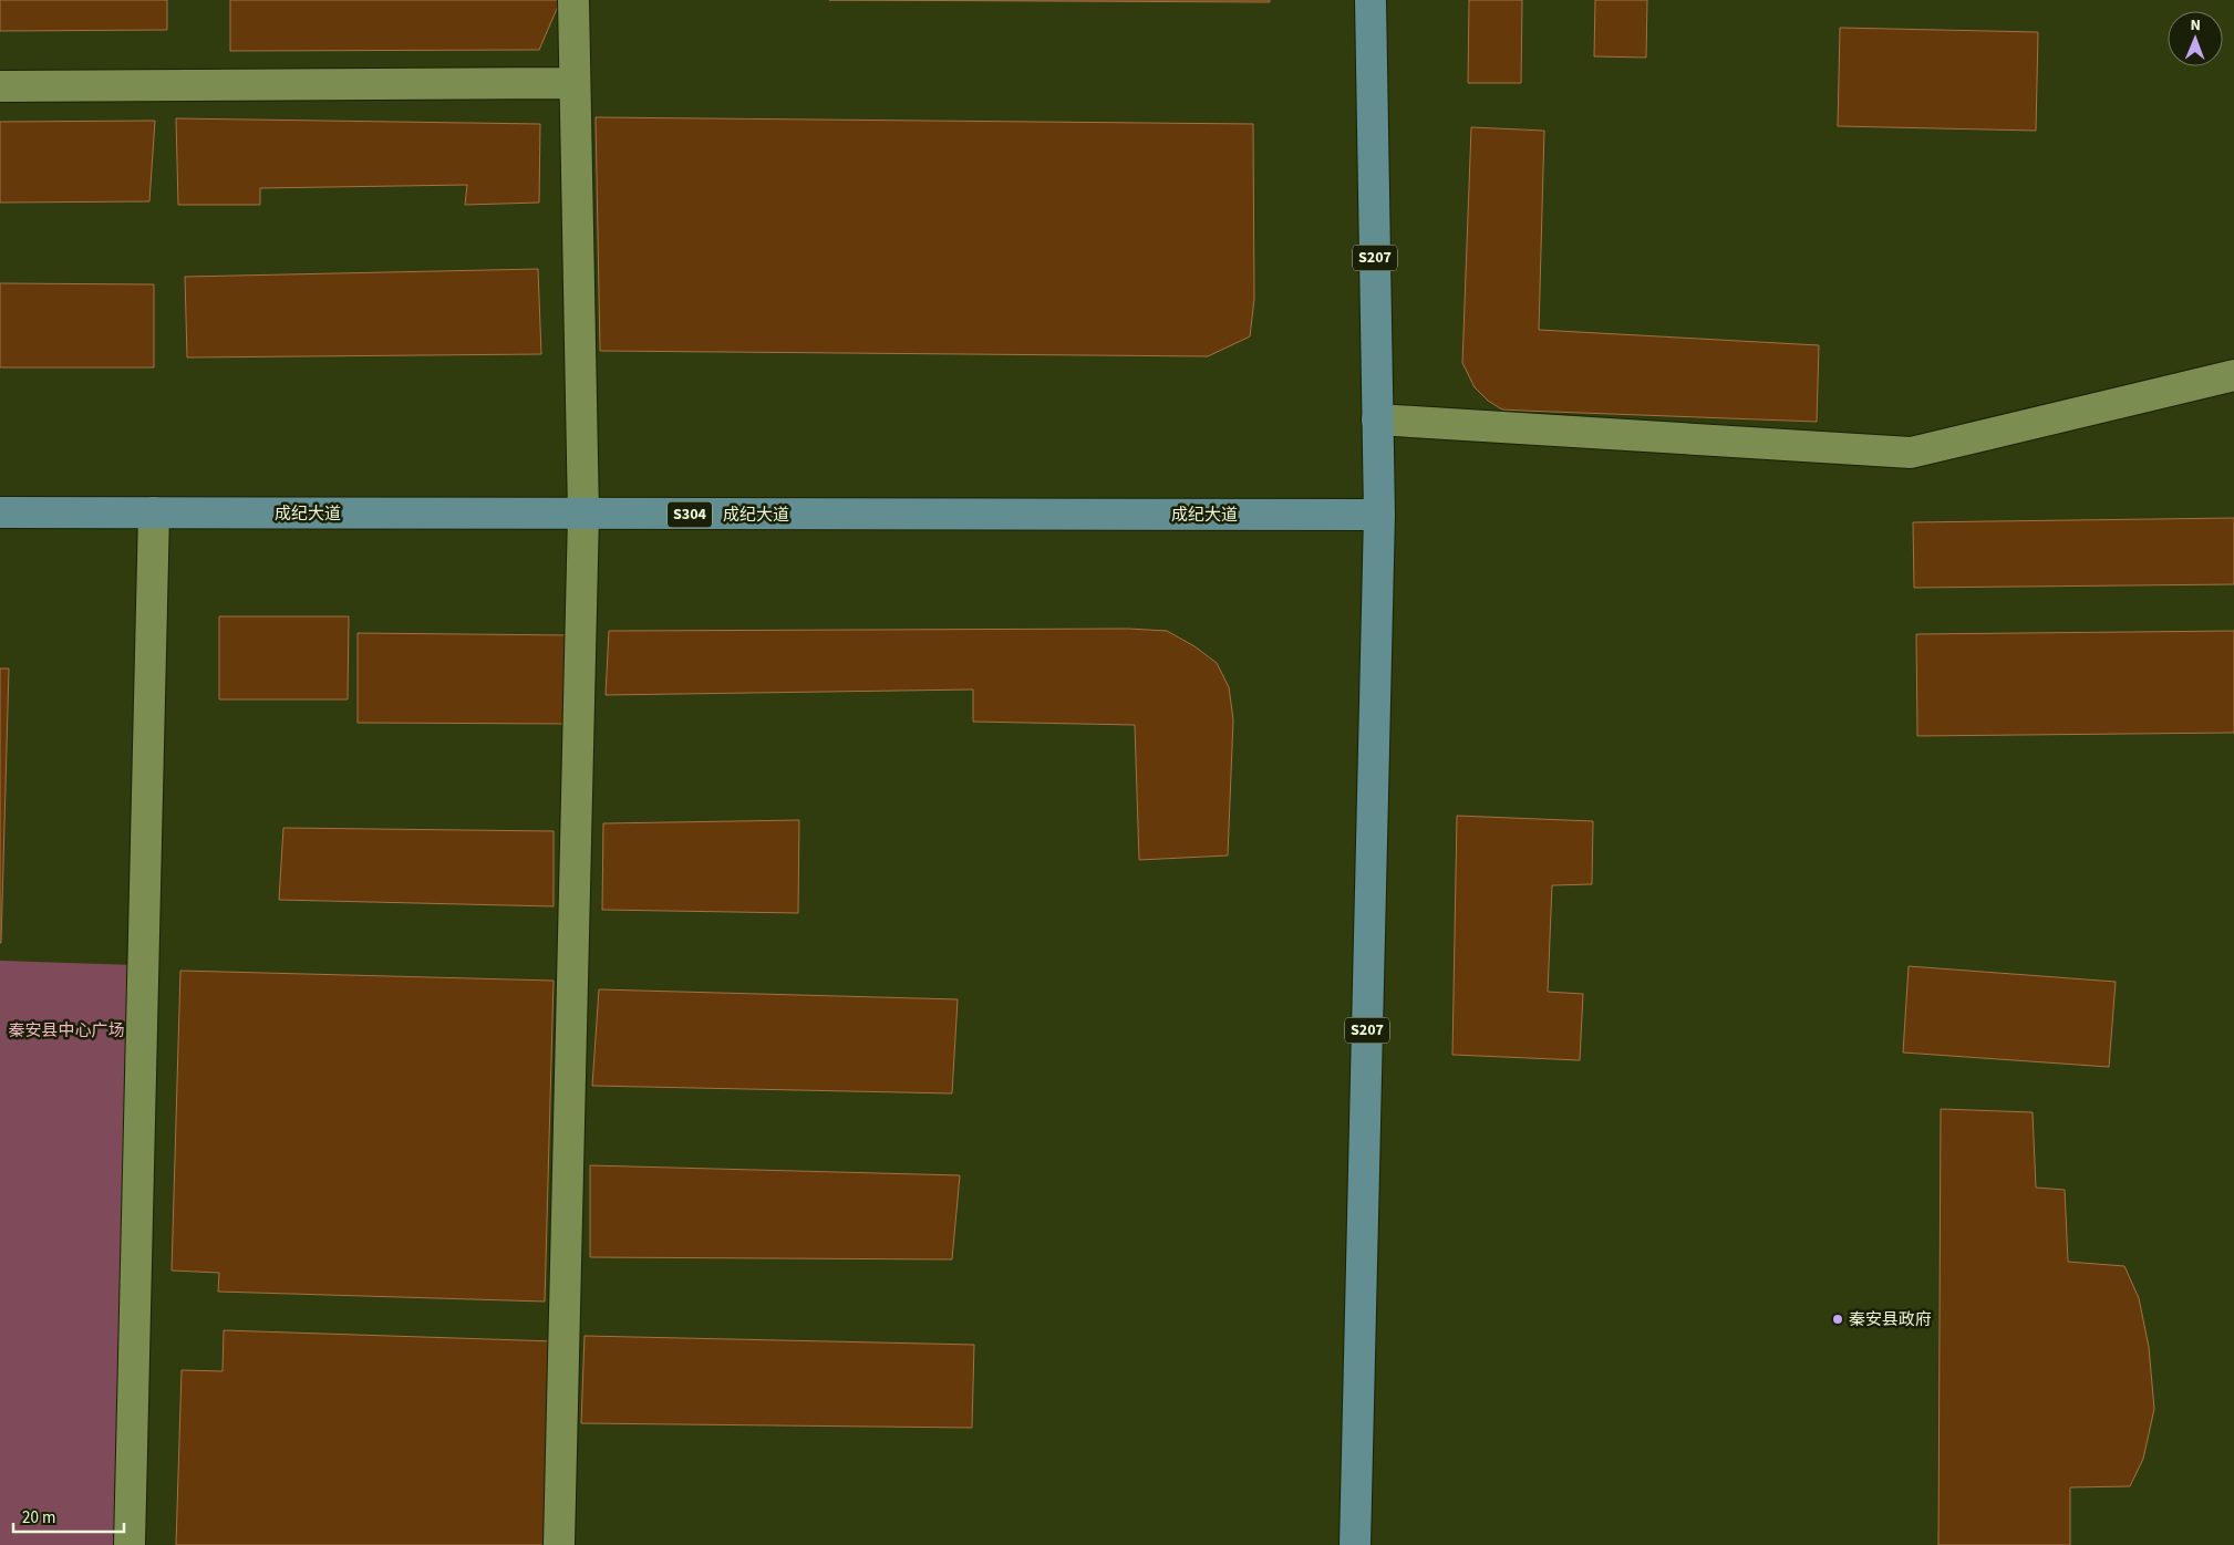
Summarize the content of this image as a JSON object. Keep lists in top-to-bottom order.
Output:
{
  "streets": {
    "main road": ["S207", "成纪大道", "S304"]
  },
  "crossings": [
    ["S207", "成纪大道"]
  ],
  "parks": ["秦安县中心广场"],
  "places": ["秦安县政府"],
  "scale_bar": "20 m",
  "north": "top"
}
